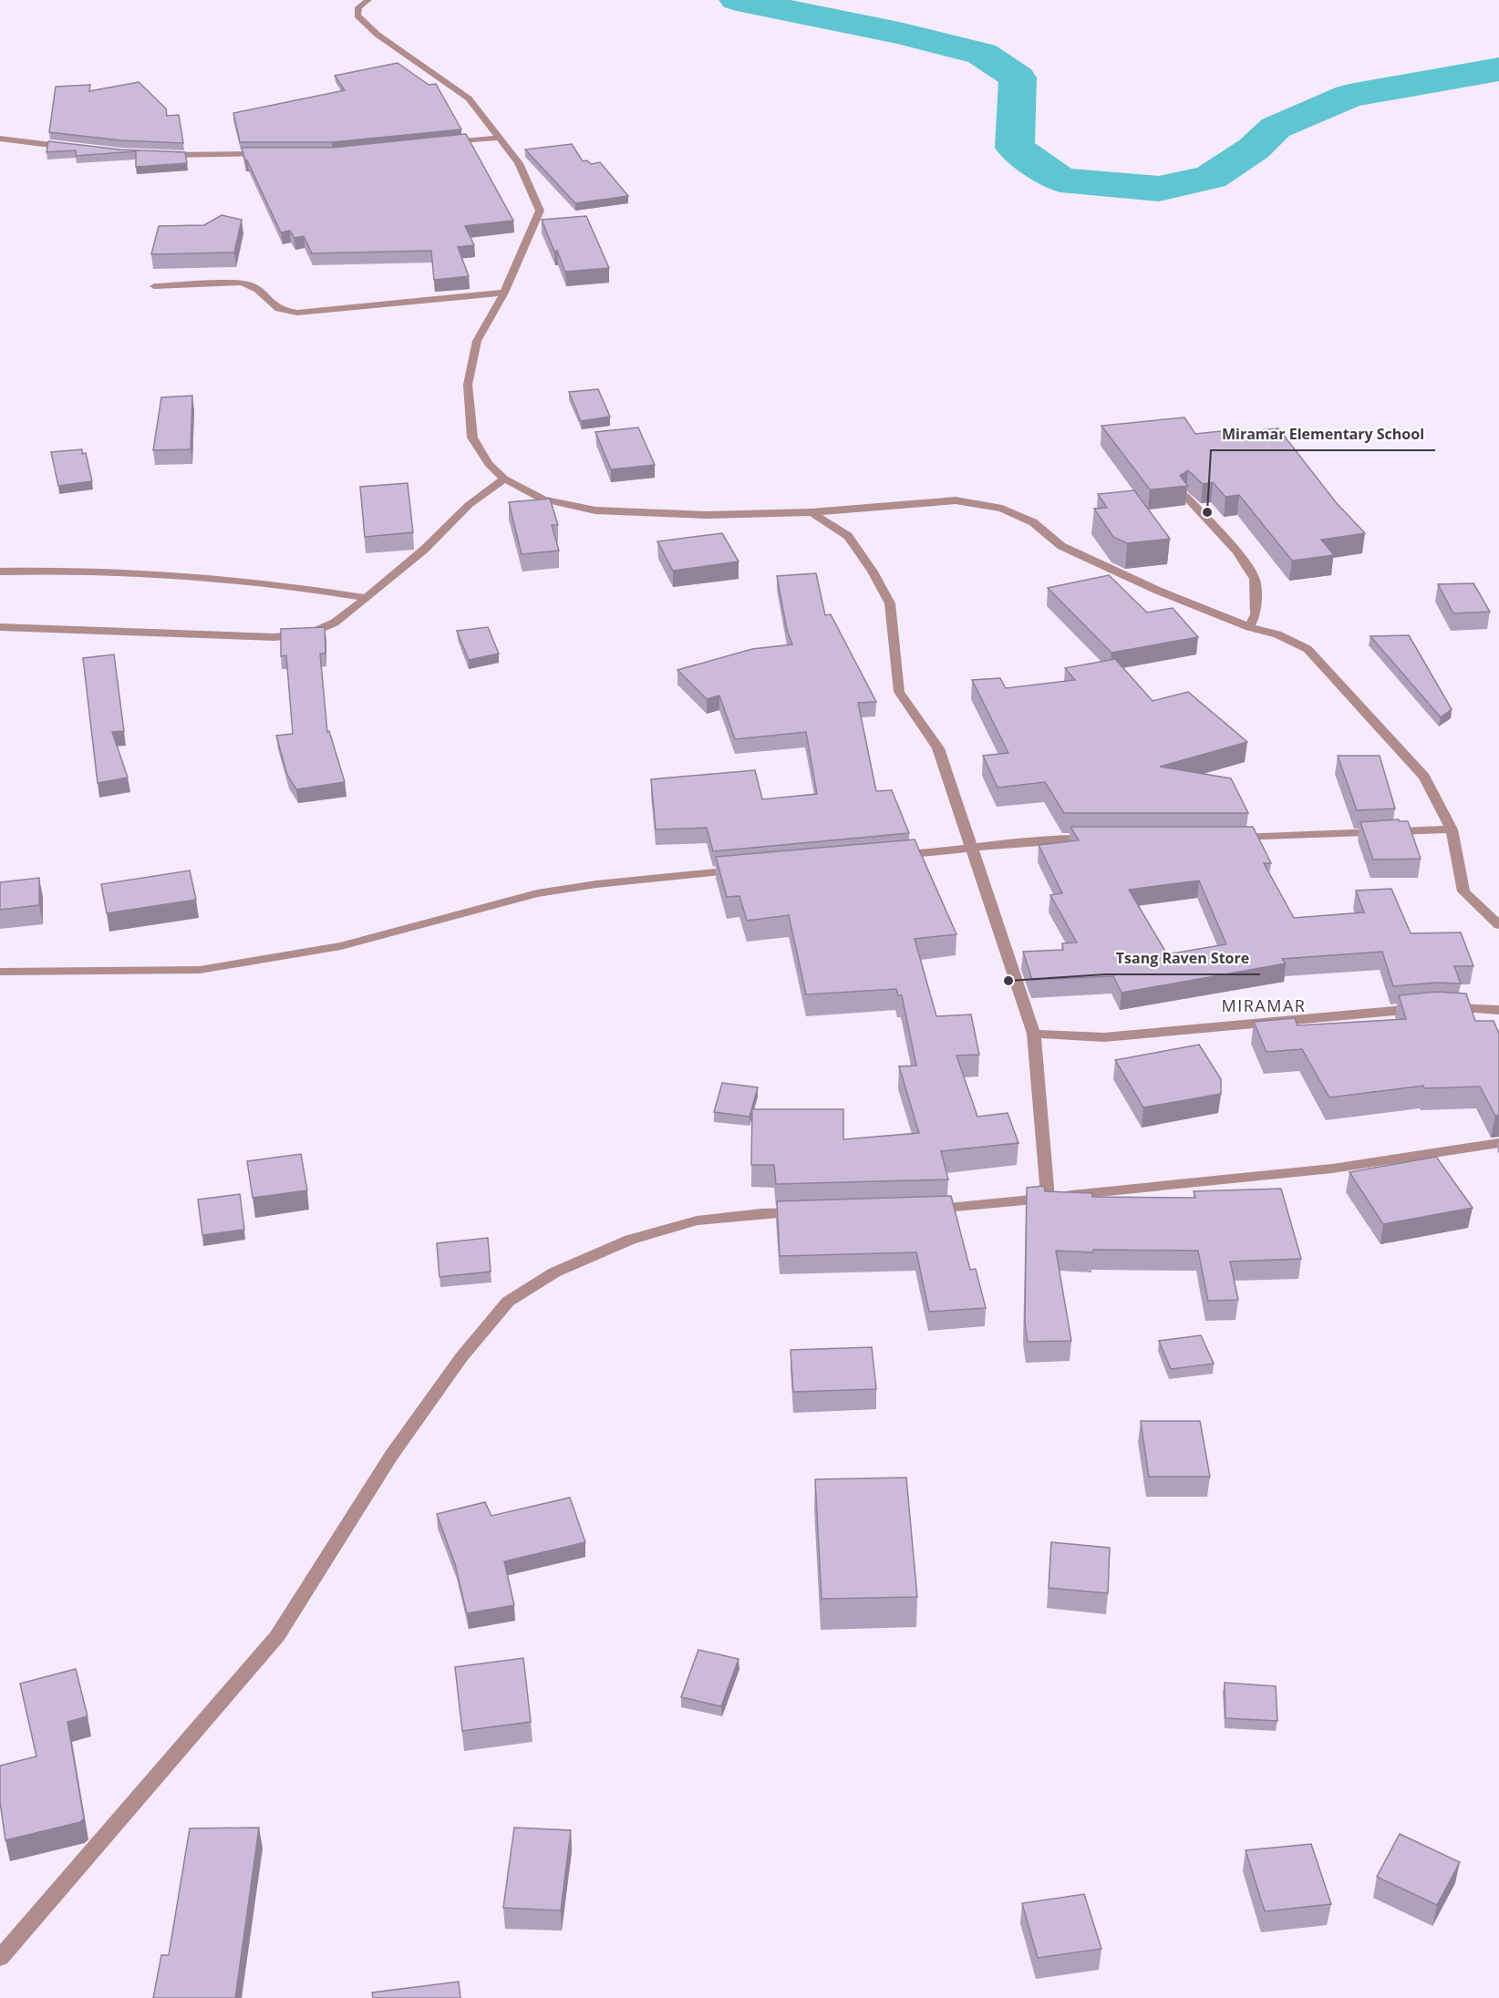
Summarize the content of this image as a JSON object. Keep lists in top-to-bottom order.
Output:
{
  "districts": ["MIRAMAR"],
  "places": ["Miramar Elementary School", "Tsang Raven Store"]
}
